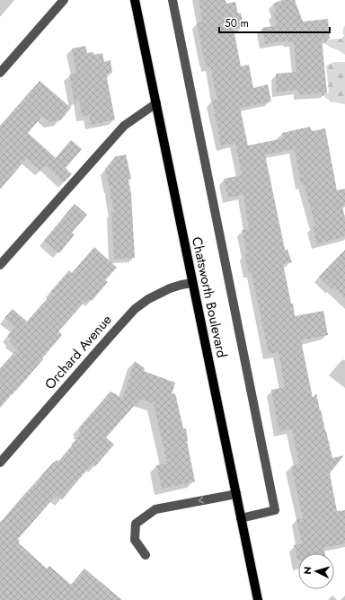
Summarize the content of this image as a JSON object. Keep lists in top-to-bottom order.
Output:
{
  "streets": {
    "main road": ["Chatsworth Boulevard"],
    "street": ["Orchard Avenue"]
  },
  "crossings": [
    ["Chatsworth Boulevard", "Orchard Avenue"]
  ],
  "scale_bar": "50 m",
  "north": "left"
}
